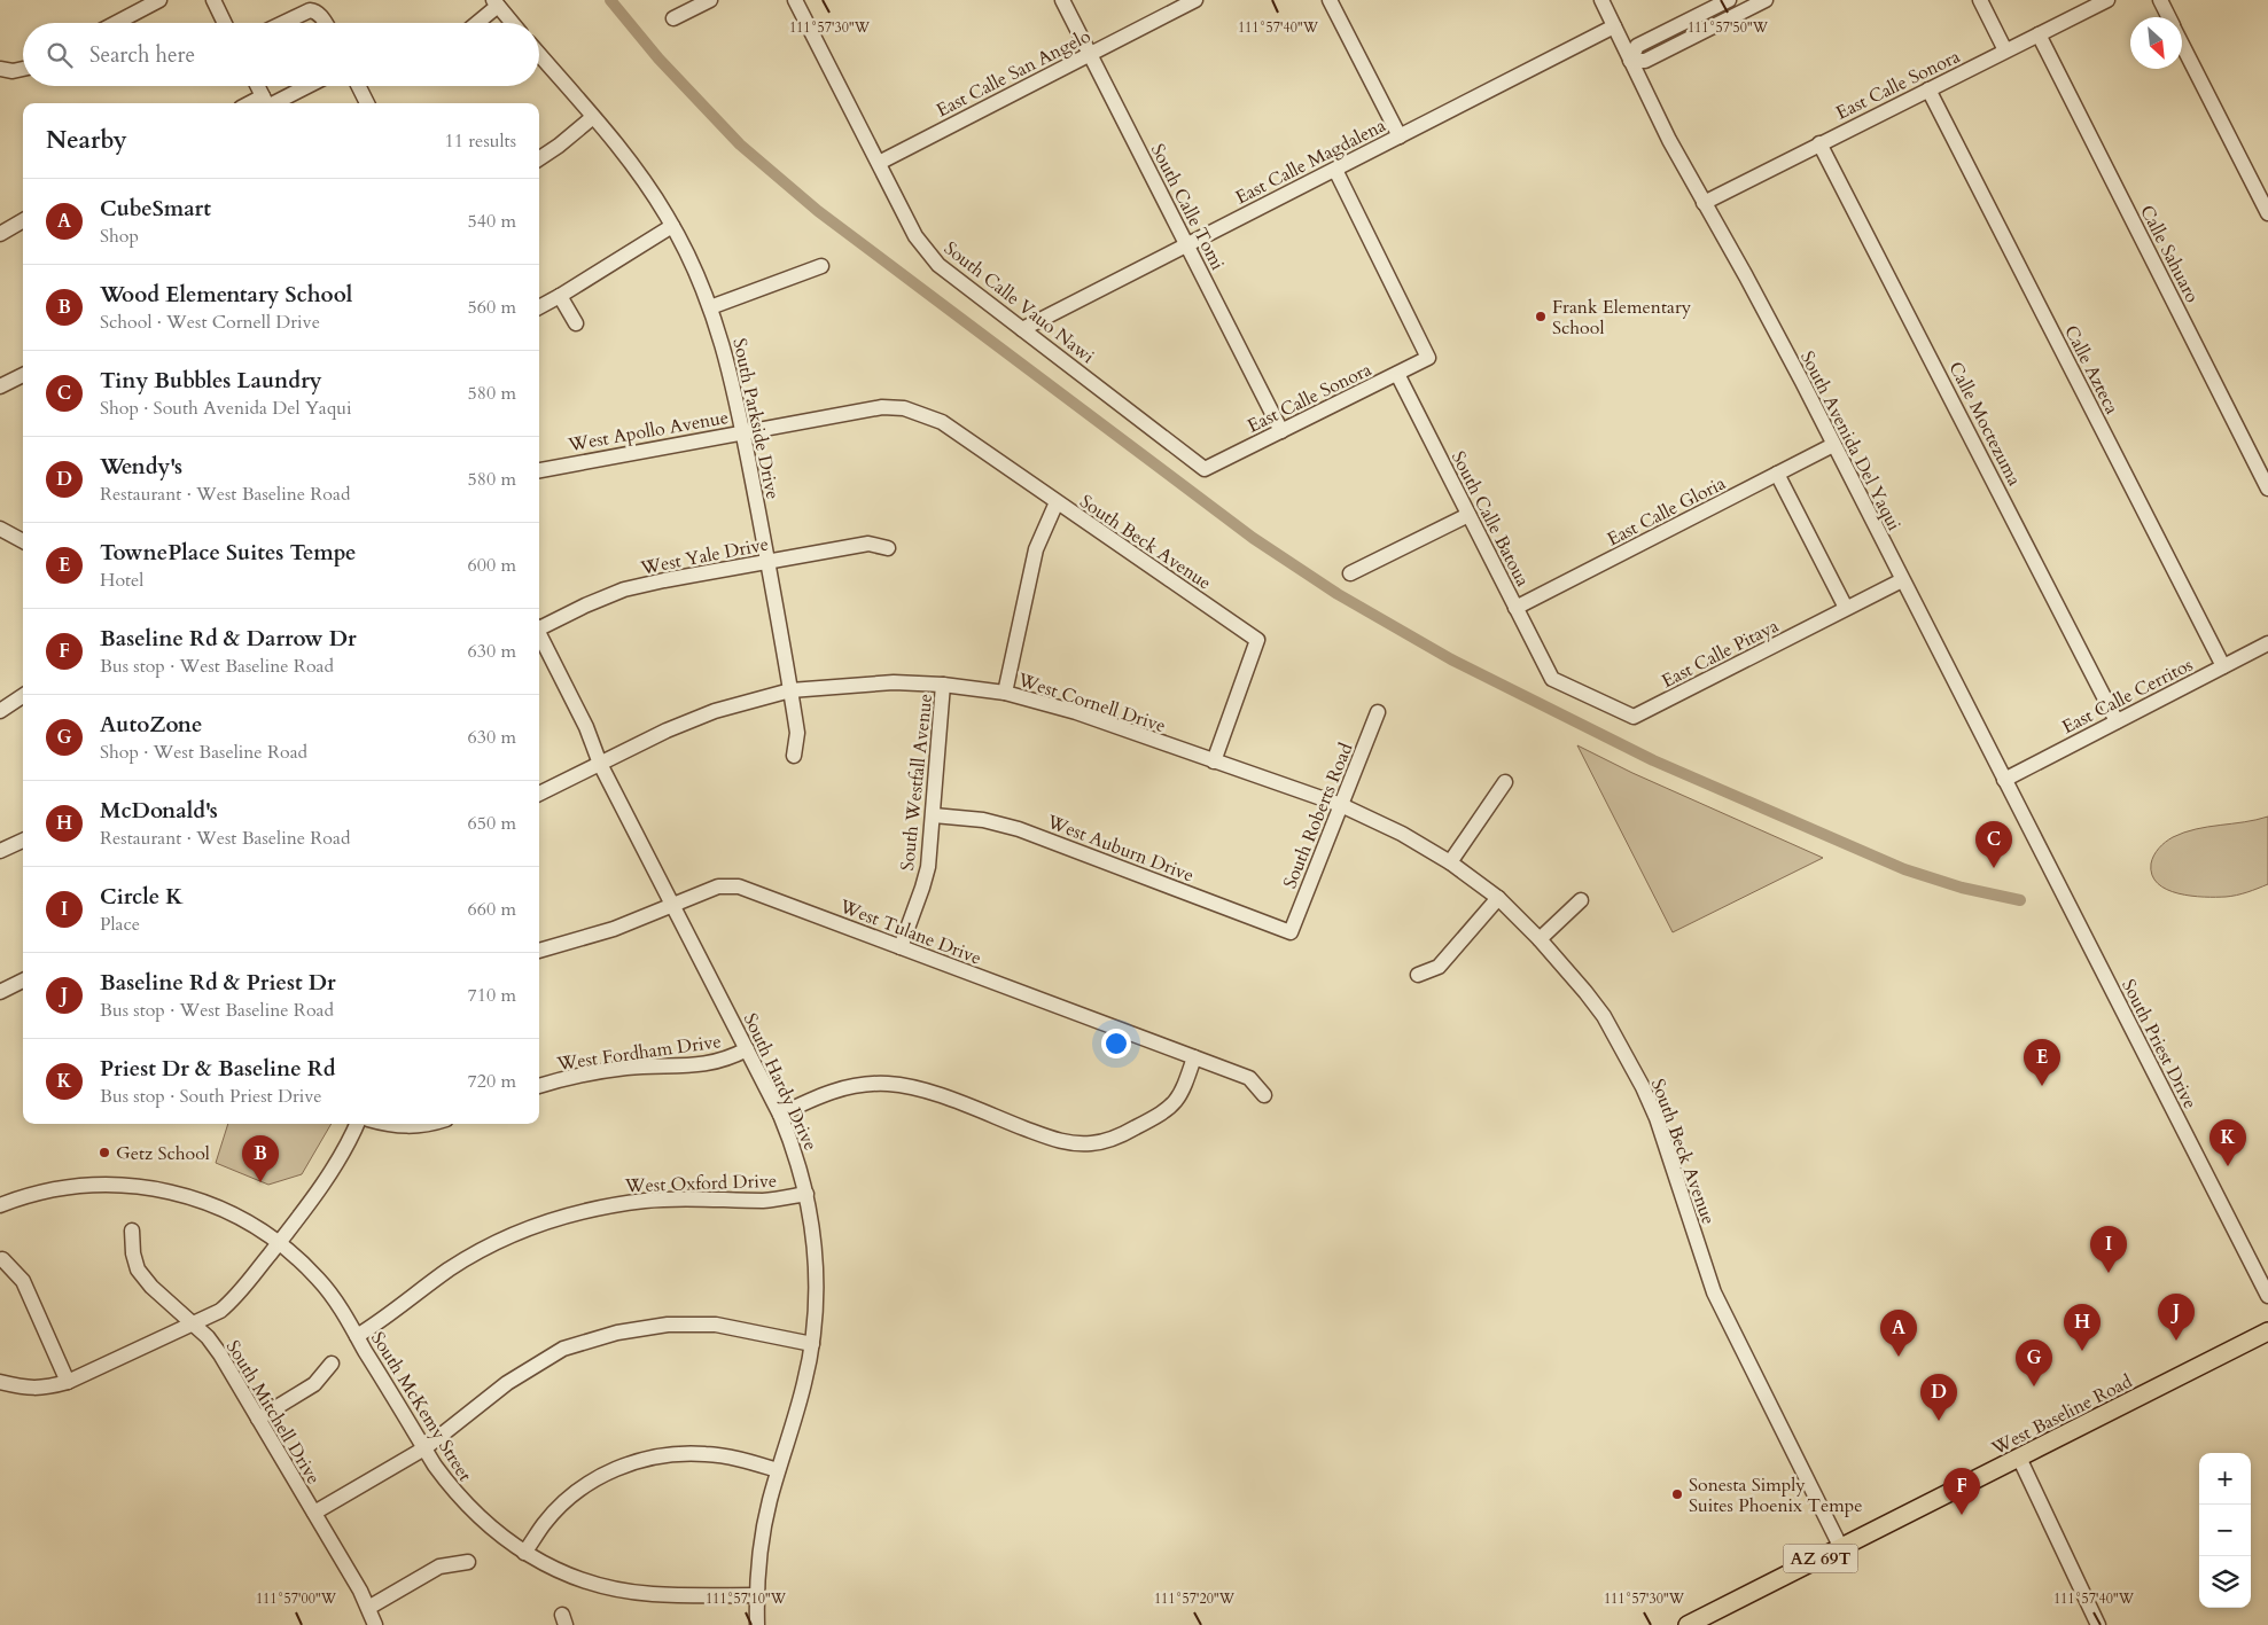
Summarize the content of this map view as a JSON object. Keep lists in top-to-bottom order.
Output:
{
  "streets": {
    "main road": ["West Baseline Road", "AZ 69T"],
    "street": [
      "East Calle San Angelo",
      "East Calle Sonora",
      "East Calle Magdalena",
      "South Calle Tomi",
      "Calle Sahuaro",
      "South Calle Vauo Nawi",
      "Calle Azteca",
      "South Parkside Drive",
      "Calle Moctezuma",
      "West Apollo Avenue",
      "South Avenida Del Yaqui",
      "East Calle Gloria",
      "South Calle Batoua",
      "South Beck Avenue",
      "West Yale Drive",
      "East Calle Pitaya",
      "East Calle Cerritos",
      "West Cornell Drive",
      "South Westfall Avenue",
      "South Roberts Road",
      "West Auburn Drive",
      "West Tulane Drive",
      "South Priest Drive",
      "West Fordham Drive",
      "South Hardy Drive",
      "West Oxford Drive",
      "South McKemy Street",
      "South Mitchell Drive"
    ]
  },
  "crossings": [
    ["East Calle San Angelo", "South Calle Tomi"],
    ["East Calle San Angelo", "South Calle Vauo Nawi"],
    ["East Calle Sonora", "East Calle Magdalena"],
    ["East Calle Sonora", "South Calle Tomi"],
    ["East Calle Sonora", "Calle Sahuaro"],
    ["East Calle Sonora", "South Calle Vauo Nawi"],
    ["East Calle Sonora", "Calle Azteca"],
    ["East Calle Sonora", "Calle Moctezuma"],
    ["East Calle Sonora", "South Avenida Del Yaqui"],
    ["East Calle Sonora", "South Calle Batoua"],
    ["East Calle Magdalena", "South Calle Tomi"],
    ["East Calle Magdalena", "South Calle Vauo Nawi"],
    ["East Calle Magdalena", "South Avenida Del Yaqui"],
    ["Calle Azteca", "East Calle Cerritos"],
    ["South Parkside Drive", "West Apollo Avenue"],
    ["South Parkside Drive", "West Yale Drive"],
    ["South Parkside Drive", "West Cornell Drive"],
    ["Calle Moctezuma", "East Calle Cerritos"],
    ["West Apollo Avenue", "South Beck Avenue"],
    ["South Avenida Del Yaqui", "East Calle Gloria"],
    ["South Avenida Del Yaqui", "East Calle Pitaya"],
    ["South Avenida Del Yaqui", "East Calle Cerritos"],
    ["South Avenida Del Yaqui", "South Priest Drive"],
    ["East Calle Gloria", "South Calle Batoua"],
    ["South Calle Batoua", "East Calle Pitaya"],
    ["South Beck Avenue", "West Cornell Drive"],
    ["South Beck Avenue", "South Roberts Road"],
    ["South Beck Avenue", "West Baseline Road"],
    ["West Cornell Drive", "South Westfall Avenue"],
    ["West Cornell Drive", "South Roberts Road"],
    ["West Cornell Drive", "South Hardy Drive"],
    ["South Westfall Avenue", "West Auburn Drive"],
    ["South Westfall Avenue", "West Tulane Drive"],
    ["South Roberts Road", "West Auburn Drive"],
    ["West Tulane Drive", "South Hardy Drive"],
    ["West Fordham Drive", "South Hardy Drive"],
    ["South Hardy Drive", "West Oxford Drive"],
    ["South Hardy Drive", "South McKemy Street"],
    ["West Oxford Drive", "South McKemy Street"]
  ],
  "places": ["Frank Elementary School", "Getz School", "Sonesta Simply Suites Phoenix Tempe"],
  "north": "bottom right",
  "page": {
    "search": "Search here",
    "heading": ["Nearby", "11 results"],
    "list": [
      {
        "mark": "A",
        "name": "CubeSmart",
        "note": "Shop",
        "value": "540 m"
      },
      {
        "mark": "B",
        "name": "Wood Elementary School",
        "note": "School · West Cornell Drive",
        "value": "560 m"
      },
      {
        "mark": "C",
        "name": "Tiny Bubbles Laundry",
        "note": "Shop · South Avenida Del Yaqui",
        "value": "580 m"
      },
      {
        "mark": "D",
        "name": "Wendy's",
        "note": "Restaurant · West Baseline Road",
        "value": "580 m"
      },
      {
        "mark": "E",
        "name": "TownePlace Suites Tempe",
        "note": "Hotel",
        "value": "600 m"
      },
      {
        "mark": "F",
        "name": "Baseline Rd & Darrow Dr",
        "note": "Bus stop · West Baseline Road",
        "value": "630 m"
      },
      {
        "mark": "G",
        "name": "AutoZone",
        "note": "Shop · West Baseline Road",
        "value": "630 m"
      },
      {
        "mark": "H",
        "name": "McDonald's",
        "note": "Restaurant · West Baseline Road",
        "value": "650 m"
      },
      {
        "mark": "I",
        "name": "Circle K",
        "note": "Place",
        "value": "660 m"
      },
      {
        "mark": "J",
        "name": "Baseline Rd & Priest Dr",
        "note": "Bus stop · West Baseline Road",
        "value": "710 m"
      },
      {
        "mark": "K",
        "name": "Priest Dr & Baseline Rd",
        "note": "Bus stop · South Priest Drive",
        "value": "720 m"
      }
    ],
    "pins": [
      "C",
      "E",
      "K",
      "B",
      "I",
      "J",
      "H",
      "A",
      "G",
      "D",
      "F"
    ],
    "map_buttons": ["+", "−"]
  },
  "coordinates": [
    "111°57'30\"W",
    "111°57'40\"W",
    "111°57'50\"W",
    "111°57'00\"W",
    "111°57'10\"W",
    "111°57'20\"W"
  ]
}
